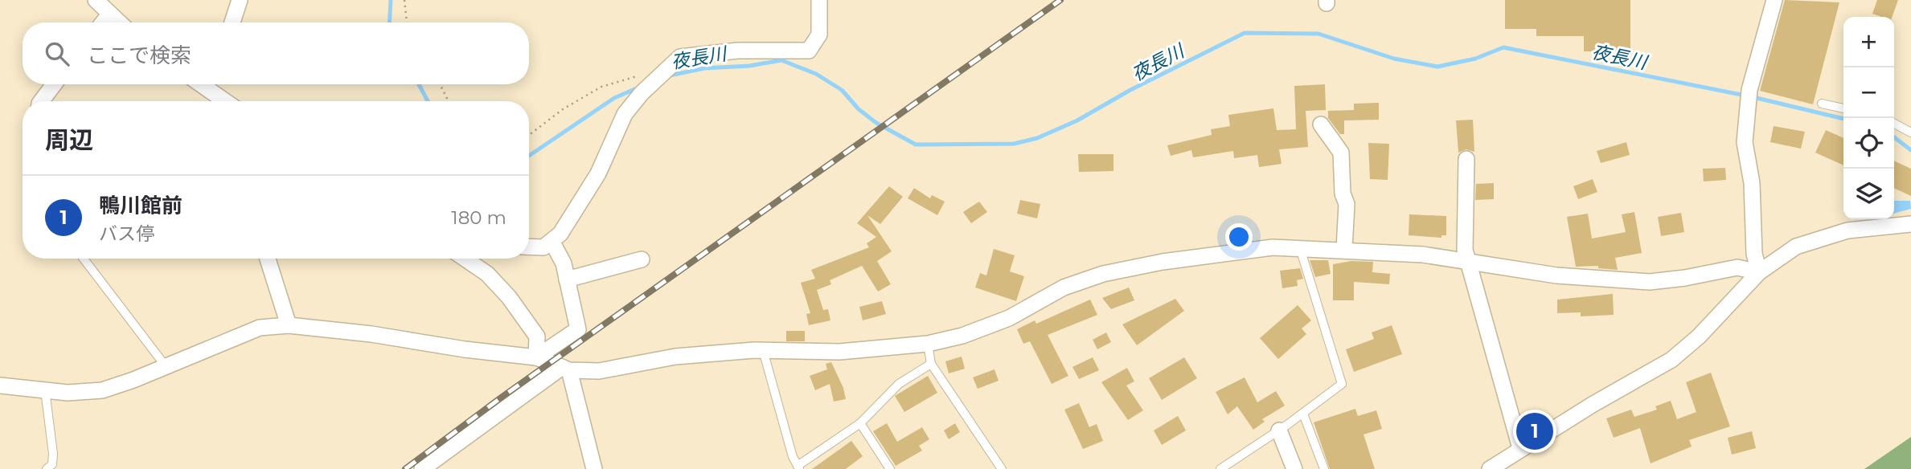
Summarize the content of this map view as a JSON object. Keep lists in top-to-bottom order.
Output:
{
  "water": ["夜長川"],
  "page": {
    "map_buttons": ["+", "−"],
    "search": "ここで検索",
    "heading": "周辺",
    "list": [
      {
        "mark": "1",
        "name": "鴨川館前",
        "note": "バス停",
        "value": "180 m"
      }
    ],
    "pins": "1"
  }
}
